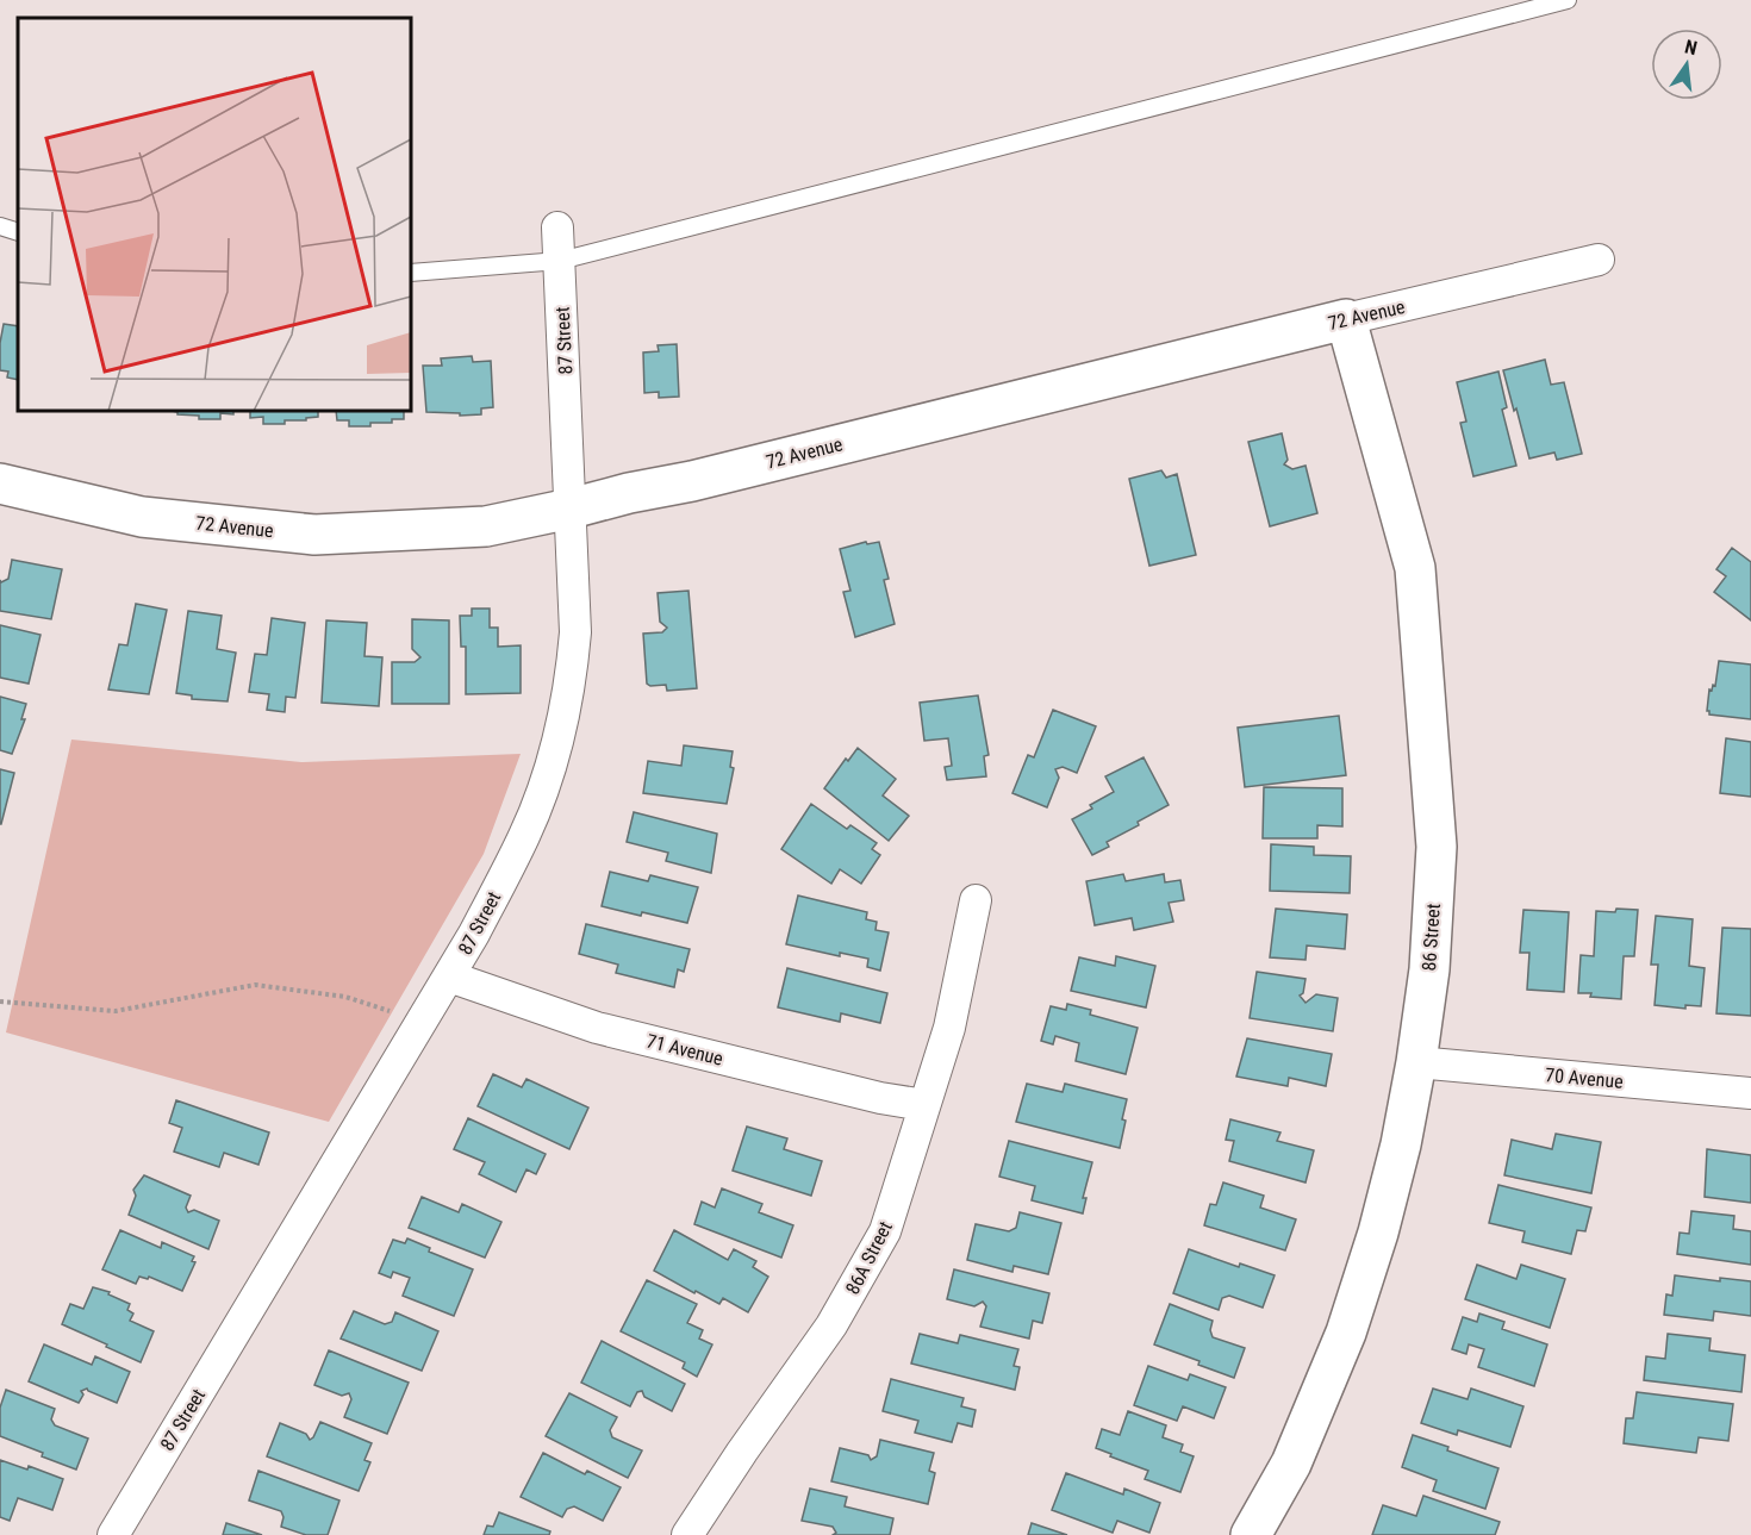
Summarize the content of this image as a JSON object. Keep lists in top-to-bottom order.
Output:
{
  "streets": {
    "street": [
      "72 Avenue",
      "87 Street",
      "86 Street",
      "71 Avenue",
      "70 Avenue",
      "86A Street"
    ]
  },
  "crossings": [
    ["72 Avenue", "87 Street"],
    ["72 Avenue", "86 Street"],
    ["87 Street", "71 Avenue"],
    ["86 Street", "70 Avenue"],
    ["71 Avenue", "86A Street"]
  ],
  "north": "top"
}
